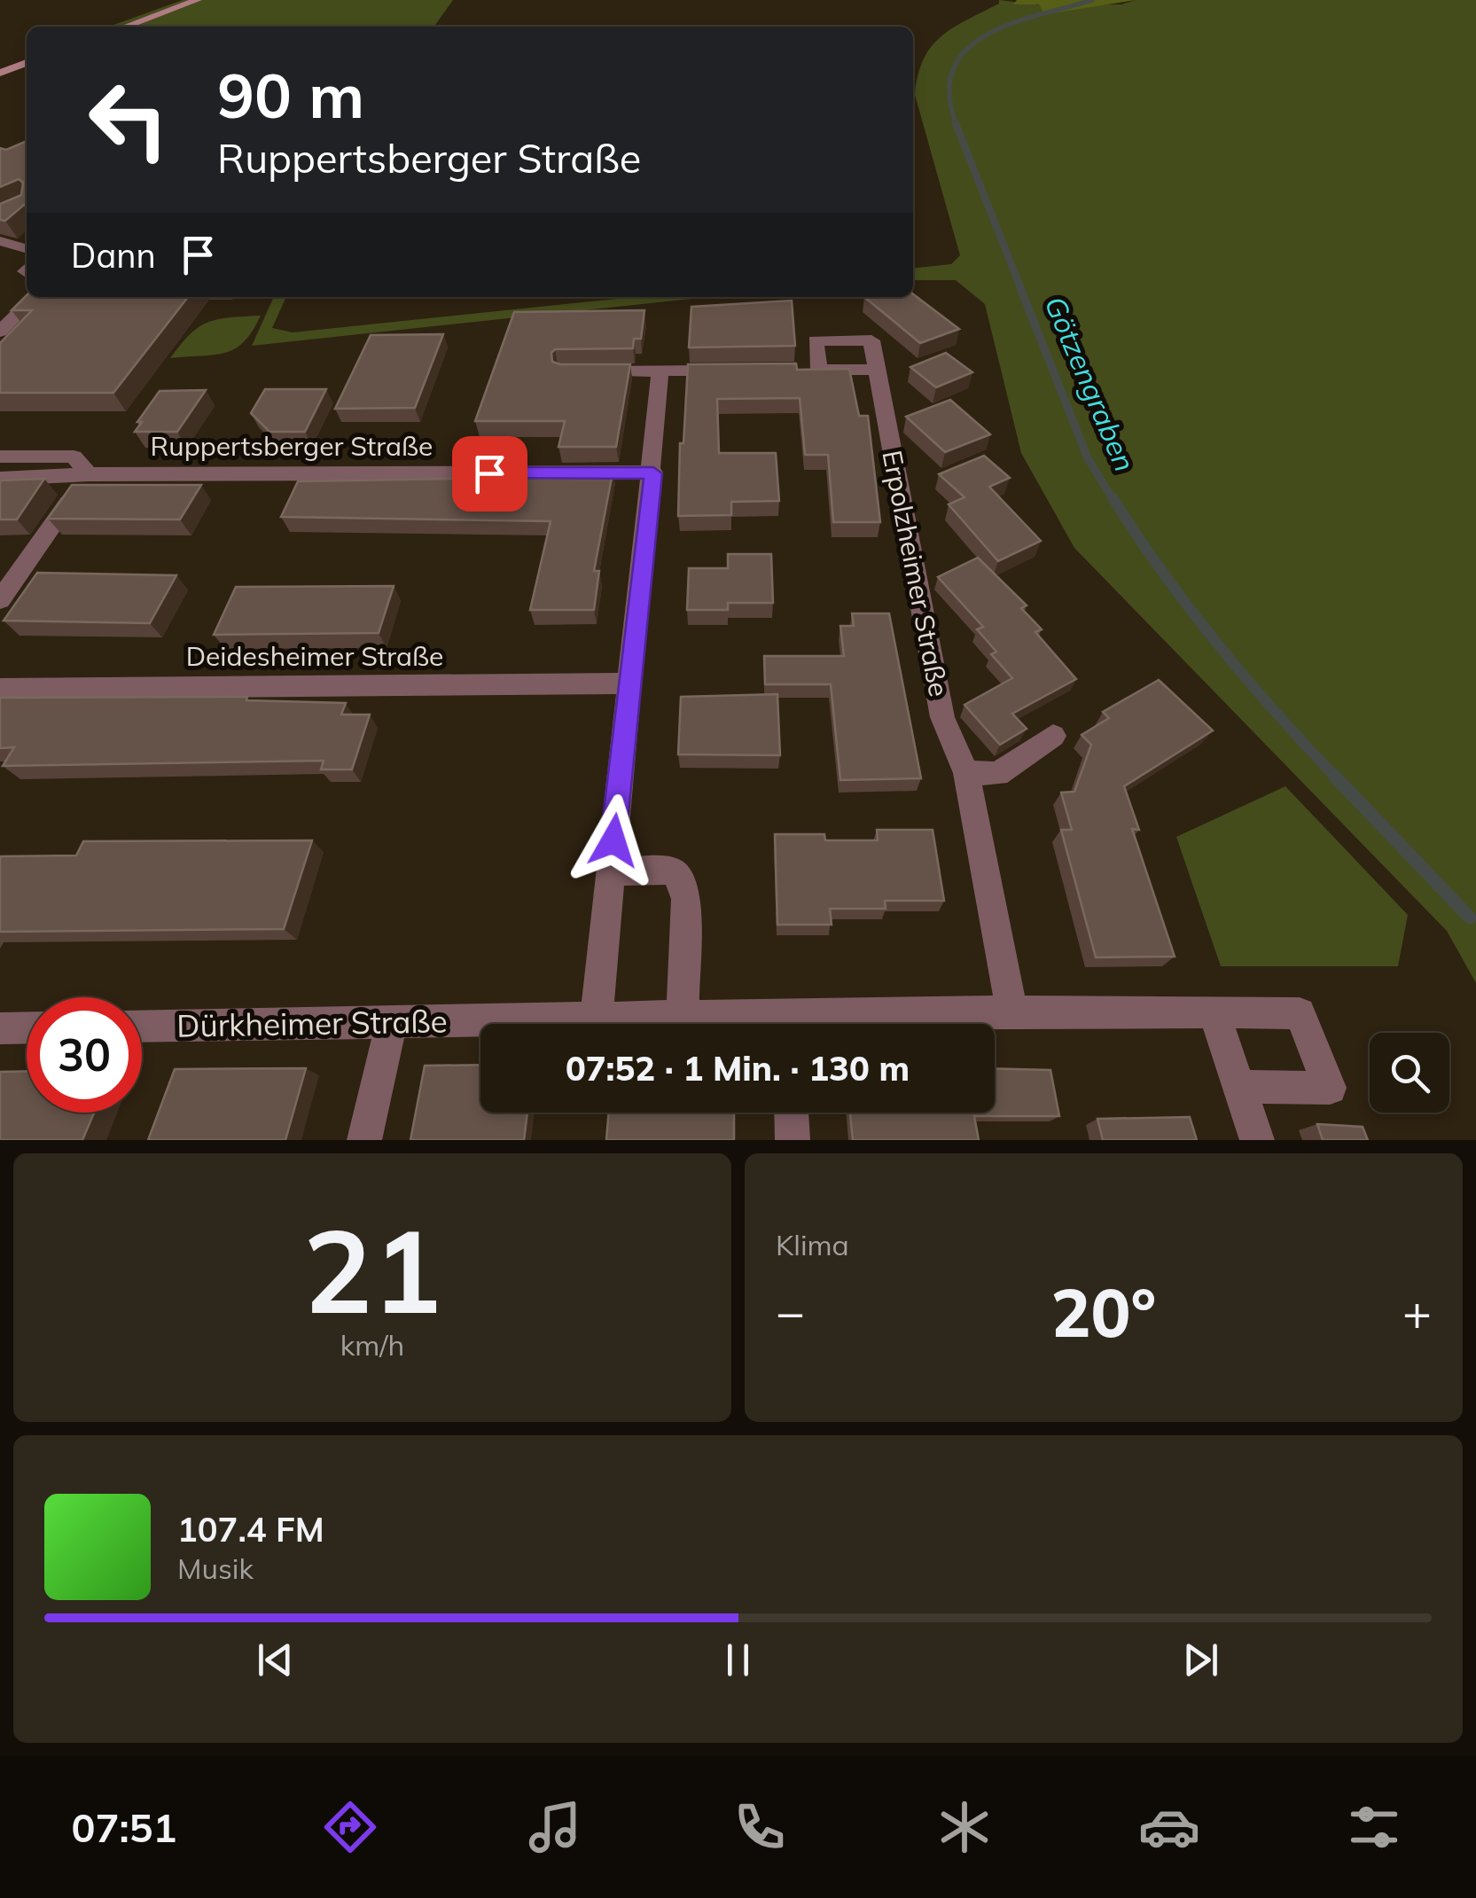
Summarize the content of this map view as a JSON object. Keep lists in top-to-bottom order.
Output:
{
  "streets": {
    "street": [
      "Ruppertsberger Straße",
      "Erpolzheimer Straße",
      "Deidesheimer Straße",
      "Dürkheimer Straße"
    ]
  },
  "crossings": [
    ["Erpolzheimer Straße", "Dürkheimer Straße"]
  ],
  "water": ["Götzengraben"],
  "page": {
    "turn": ["90 m", "Ruppertsberger Straße"],
    "then": "Dann",
    "limit": "30",
    "trip": "07:52 · 1 Min. · 130 m",
    "tile": [
      ["21", "km/h"],
      "Klima"
    ],
    "heat": ["−", "20°", "+"],
    "song": ["107.4 FM", "Musik"],
    "tabs": "07:51"
  }
}
